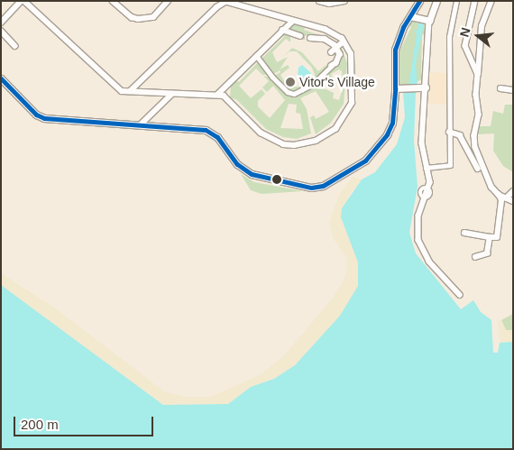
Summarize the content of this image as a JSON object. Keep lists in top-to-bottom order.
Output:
{
  "places": ["Vitor's Village"],
  "scale_bar": "200 m",
  "north": "left"
}
